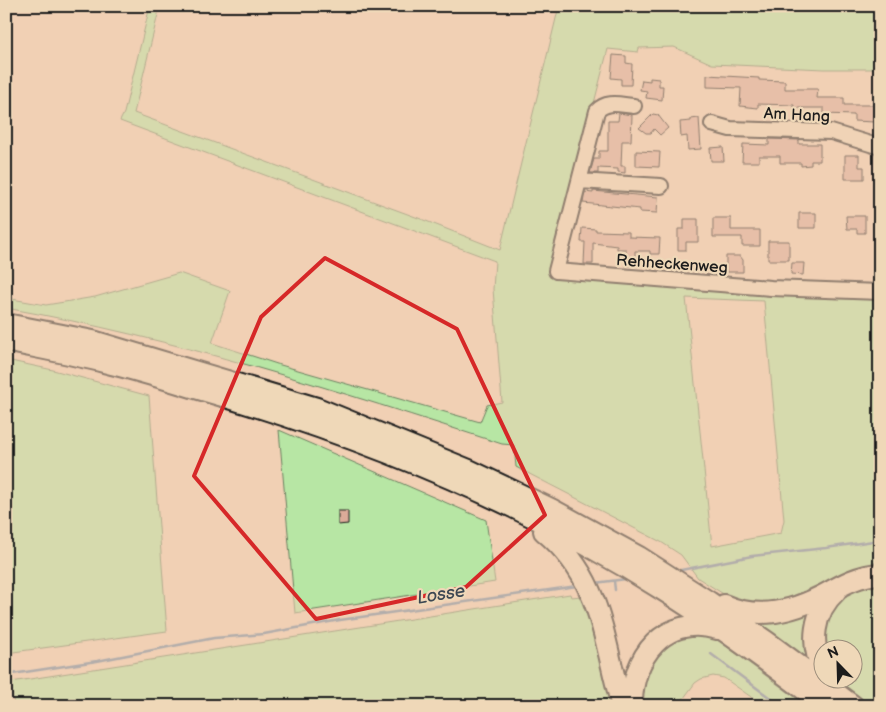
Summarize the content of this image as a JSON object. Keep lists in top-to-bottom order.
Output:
{
  "streets": {
    "street": ["Am Hang", "Rehheckenweg"]
  },
  "water": ["Losse"],
  "north": "top left"
}
